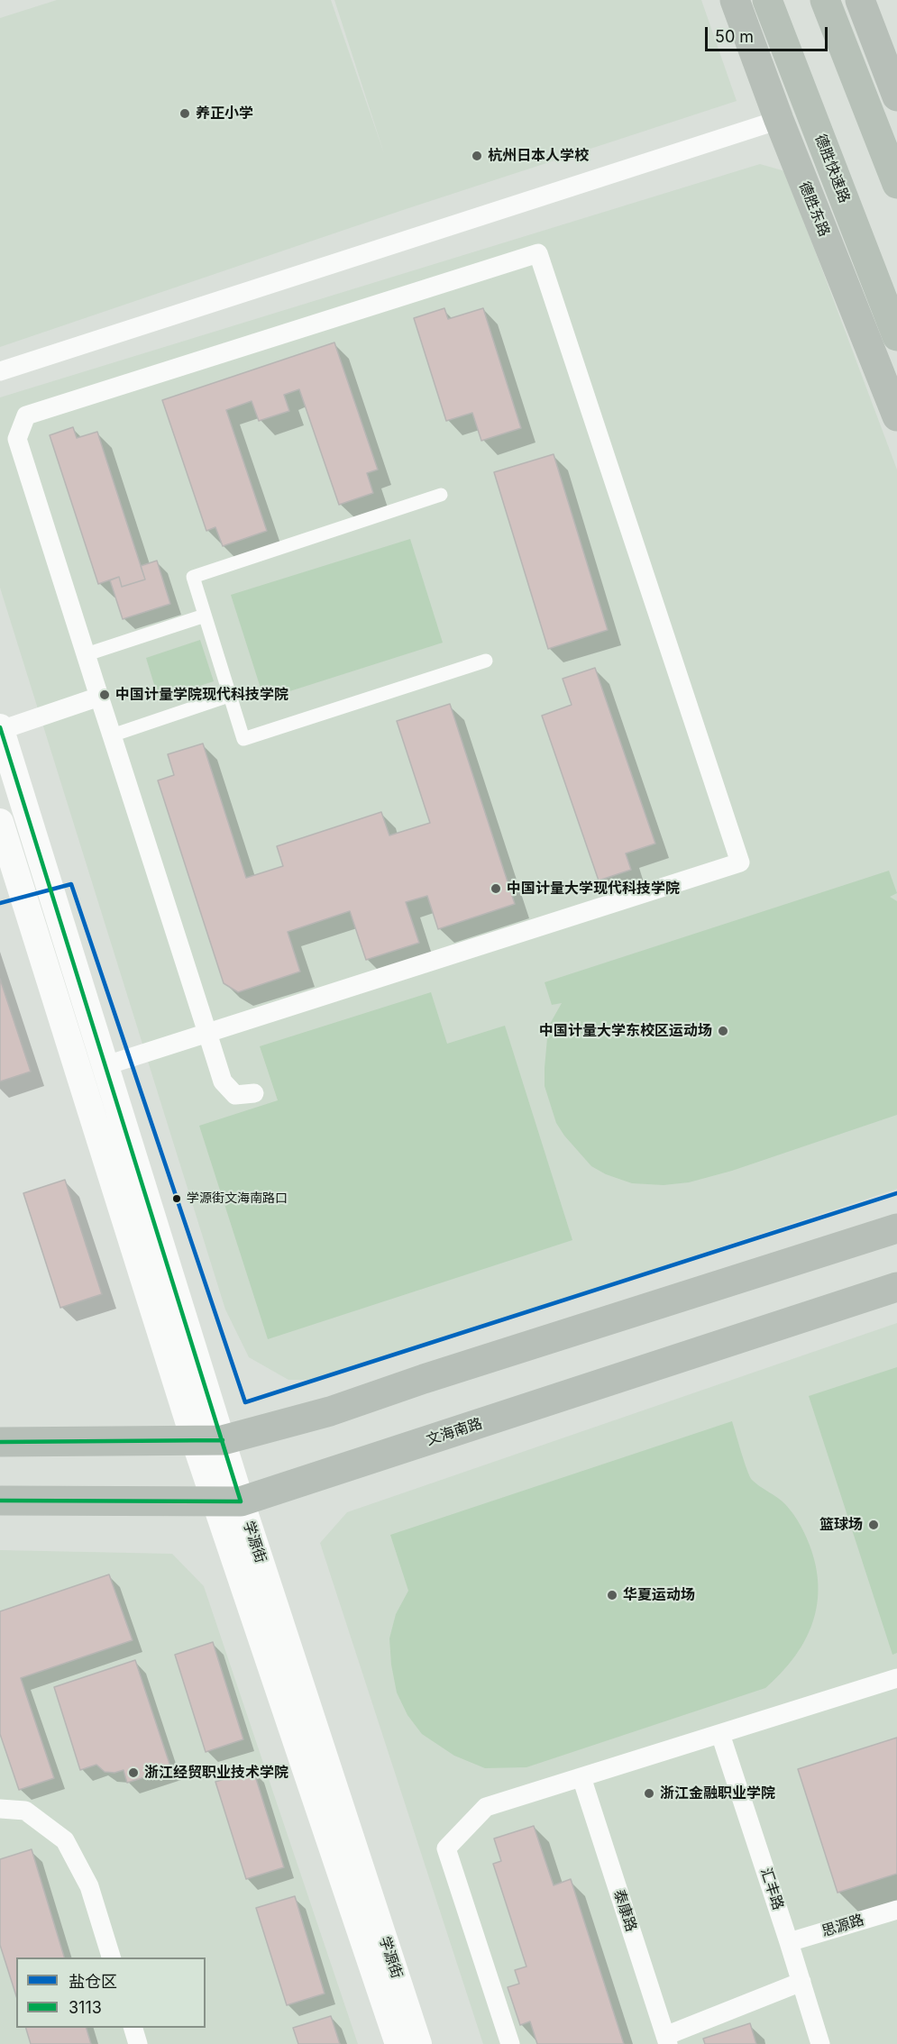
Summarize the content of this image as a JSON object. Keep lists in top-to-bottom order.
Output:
{
  "streets": {
    "highway": ["德胜快速路"],
    "main road": ["德胜东路", "文海南路", "学源街"],
    "street": ["汇丰路", "泰康路", "思源路"]
  },
  "crossings": [
    ["文海南路", "学源街"],
    ["汇丰路", "思源路"]
  ],
  "places": [
    "养正小学",
    "杭州日本人学校",
    "中国计量学院现代科技学院",
    "中国计量大学现代科技学院",
    "中国计量大学东校区运动场",
    "学源街文海南路口",
    "篮球场",
    "华夏运动场",
    "浙江经贸职业技术学院",
    "浙江金融职业学院"
  ],
  "lines": ["transit line 3113", "transit line 盐仓区"],
  "legend": ["盐仓区", "3113"],
  "scale_bar": "50 m"
}
